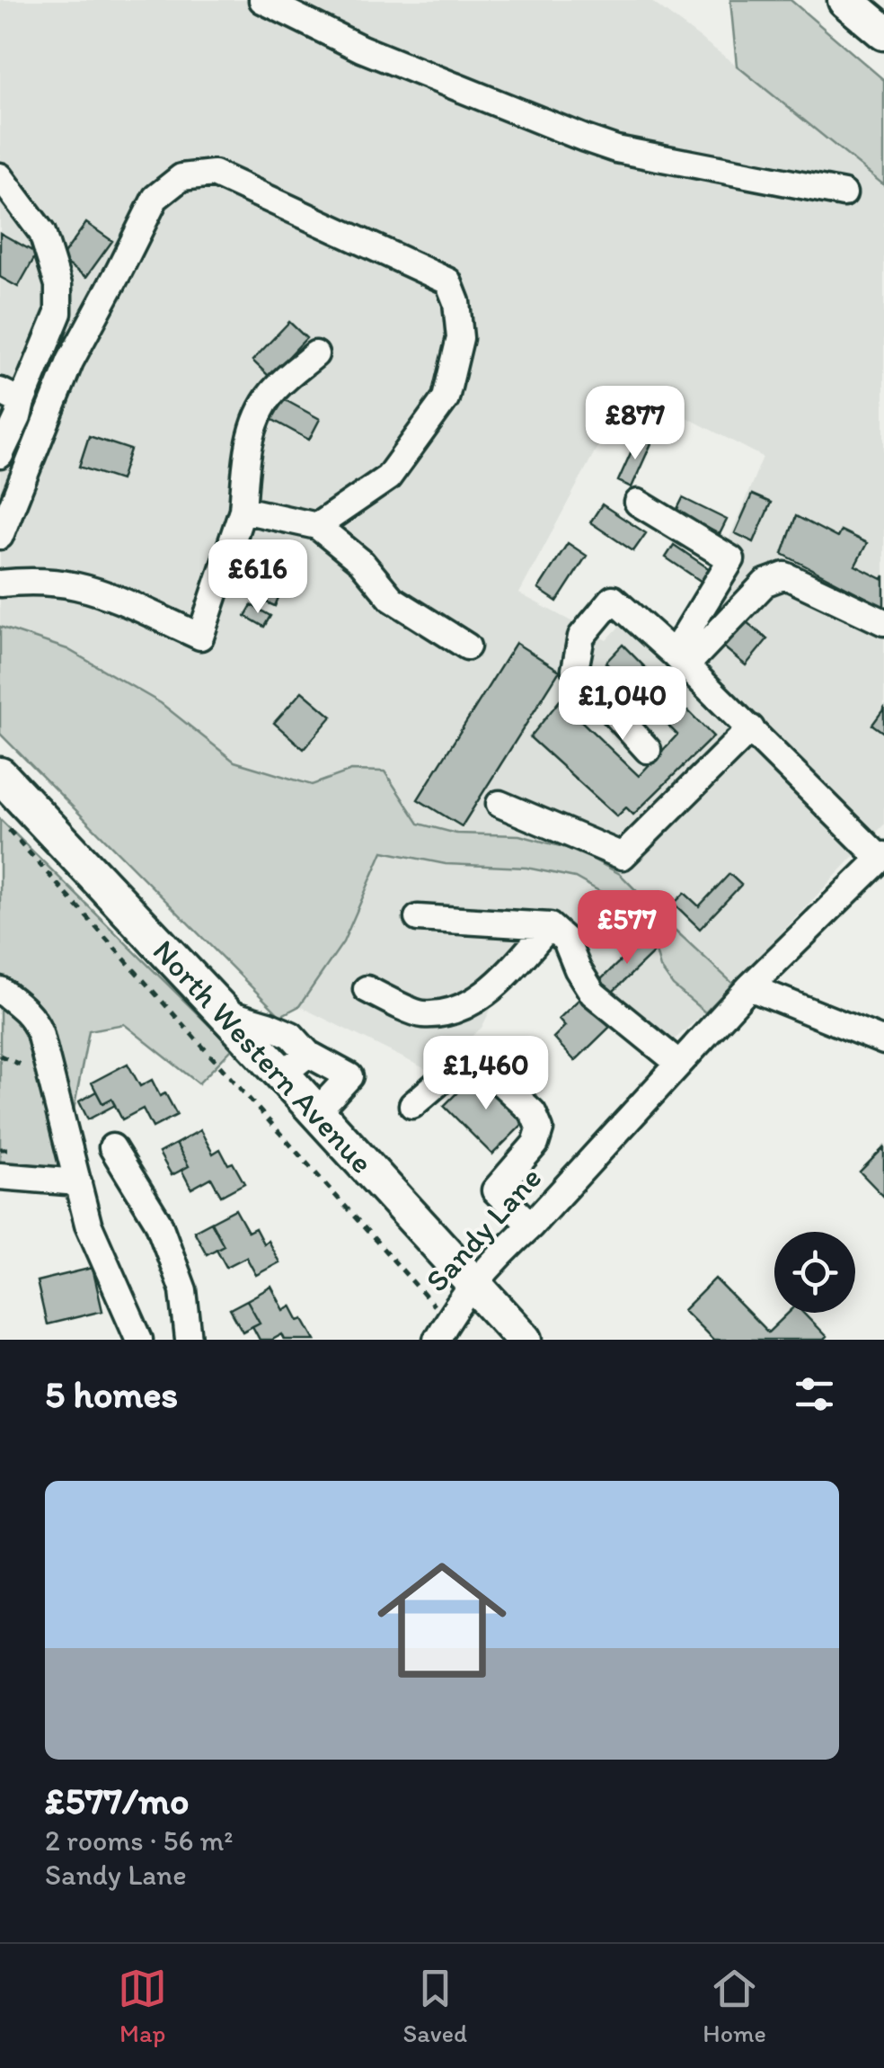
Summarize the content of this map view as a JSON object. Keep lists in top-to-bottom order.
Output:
{
  "streets": {
    "highway": ["North Western Avenue"],
    "street": ["Sandy Lane"]
  },
  "crossings": [
    ["North Western Avenue", "Sandy Lane"]
  ],
  "page": {
    "price": [
      "£877",
      "£616",
      "£1,040",
      "£577",
      "£1,460"
    ],
    "heading": "5 homes",
    "list": [
      {
        "name": "£577/mo",
        "note": "2 rooms · 56 m² · Sandy Lane"
      }
    ],
    "tabs": ["Map", "Saved", "Home"]
  }
}
